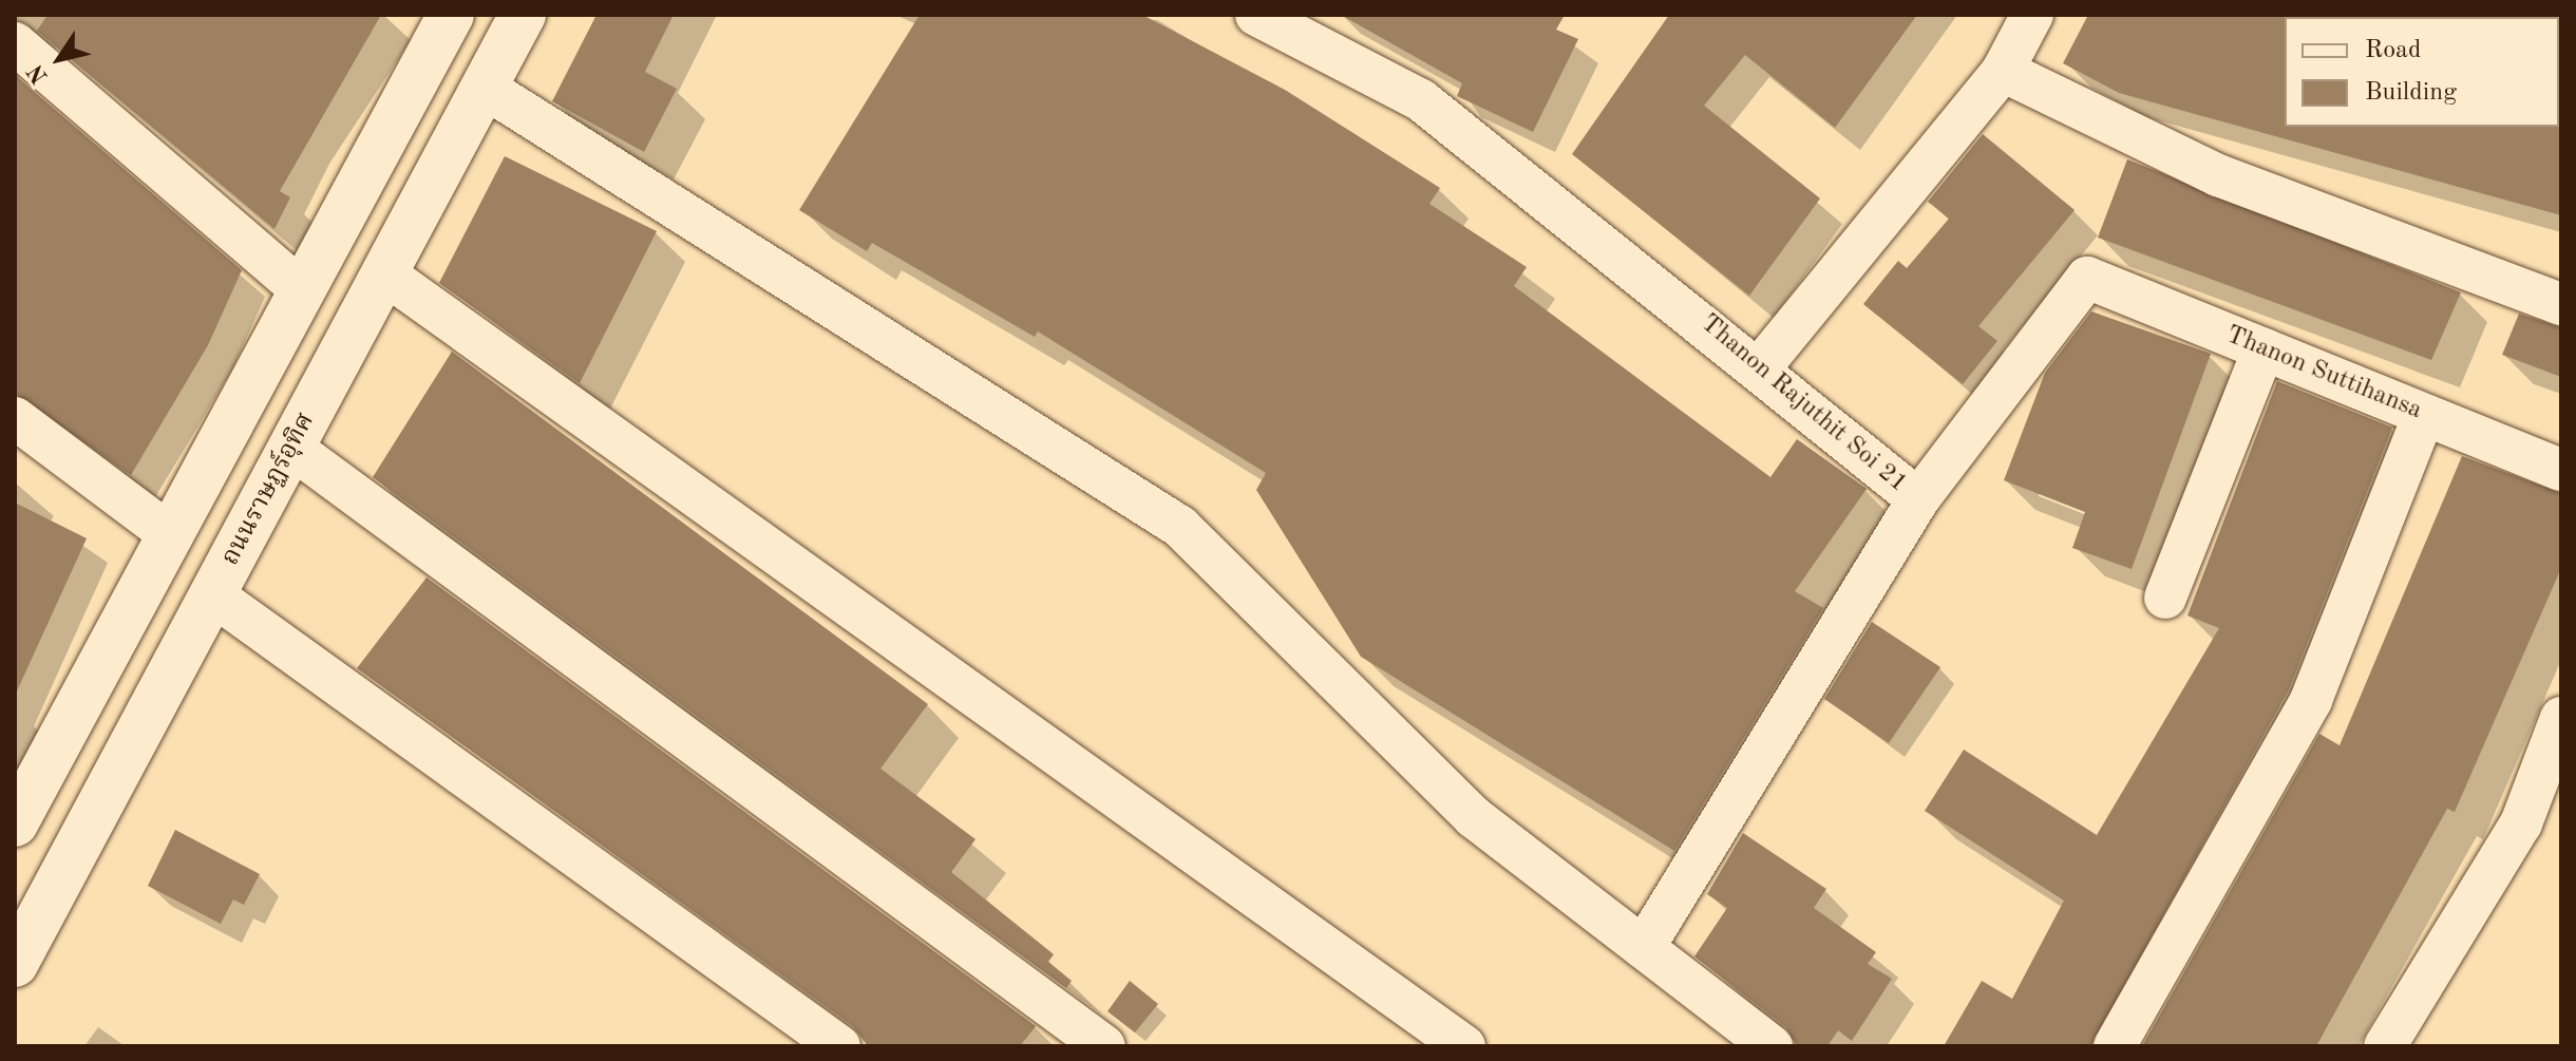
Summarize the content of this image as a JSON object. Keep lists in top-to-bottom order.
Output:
{
  "streets": {
    "street": ["Thanon Suttihansa", "Thanon Rajuthit Soi 21", "ถนนราษฏร์อุทิศ"]
  },
  "crossings": [
    ["Thanon Suttihansa", "Thanon Rajuthit Soi 21"]
  ],
  "legend": ["Road", "Building"],
  "north": "bottom left"
}
